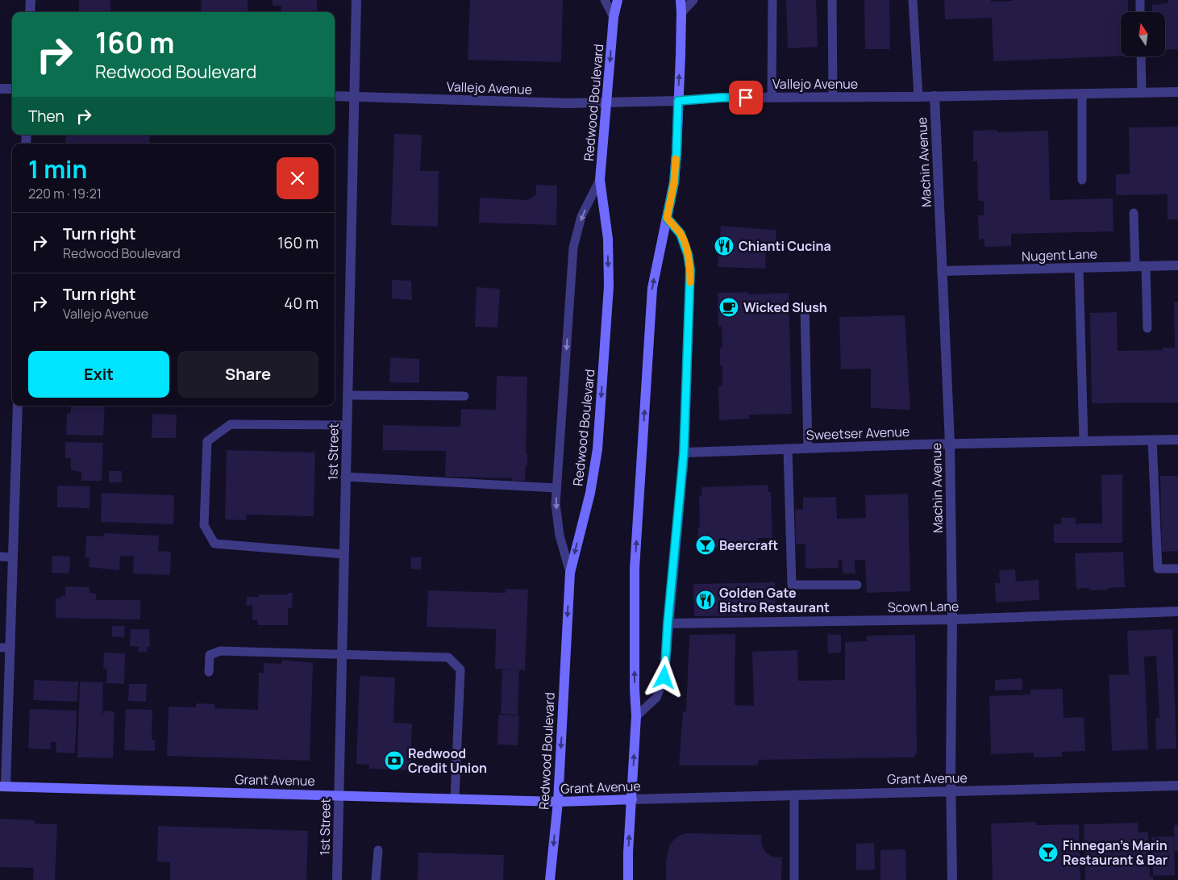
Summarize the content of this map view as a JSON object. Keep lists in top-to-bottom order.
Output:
{
  "streets": {
    "main road": ["Redwood Boulevard", "Grant Avenue"],
    "street": [
      "Vallejo Avenue",
      "Machin Avenue",
      "Nugent Lane",
      "Sweetser Avenue",
      "1st Street",
      "Scown Lane"
    ]
  },
  "crossings": [
    ["Vallejo Avenue", "Redwood Boulevard"],
    ["Vallejo Avenue", "Machin Avenue"],
    ["Vallejo Avenue", "1st Street"],
    ["Redwood Boulevard", "Grant Avenue"],
    ["Machin Avenue", "Nugent Lane"],
    ["Machin Avenue", "Sweetser Avenue"],
    ["Machin Avenue", "Scown Lane"],
    ["Machin Avenue", "Grant Avenue"],
    ["1st Street", "Grant Avenue"]
  ],
  "places": {
    "restaurant": ["Chianti Cucina", "Golden Gate Bistro Restaurant"],
    "cafe": ["Wicked Slush"],
    "bar": ["Beercraft", "Finnegan's Marin Restaurant & Bar"],
    "bank": ["Redwood Credit Union"]
  },
  "north": "top",
  "page": {
    "turn": ["160 m", "Redwood Boulevard"],
    "then": "Then",
    "heading": ["1 min", "220 m · 19:21"],
    "list": [
      {
        "name": "Turn right",
        "note": "Redwood Boulevard",
        "value": "160 m"
      },
      {
        "name": "Turn right",
        "note": "Vallejo Avenue",
        "value": "40 m"
      }
    ],
    "buttons": ["Exit", "Share"]
  }
}
